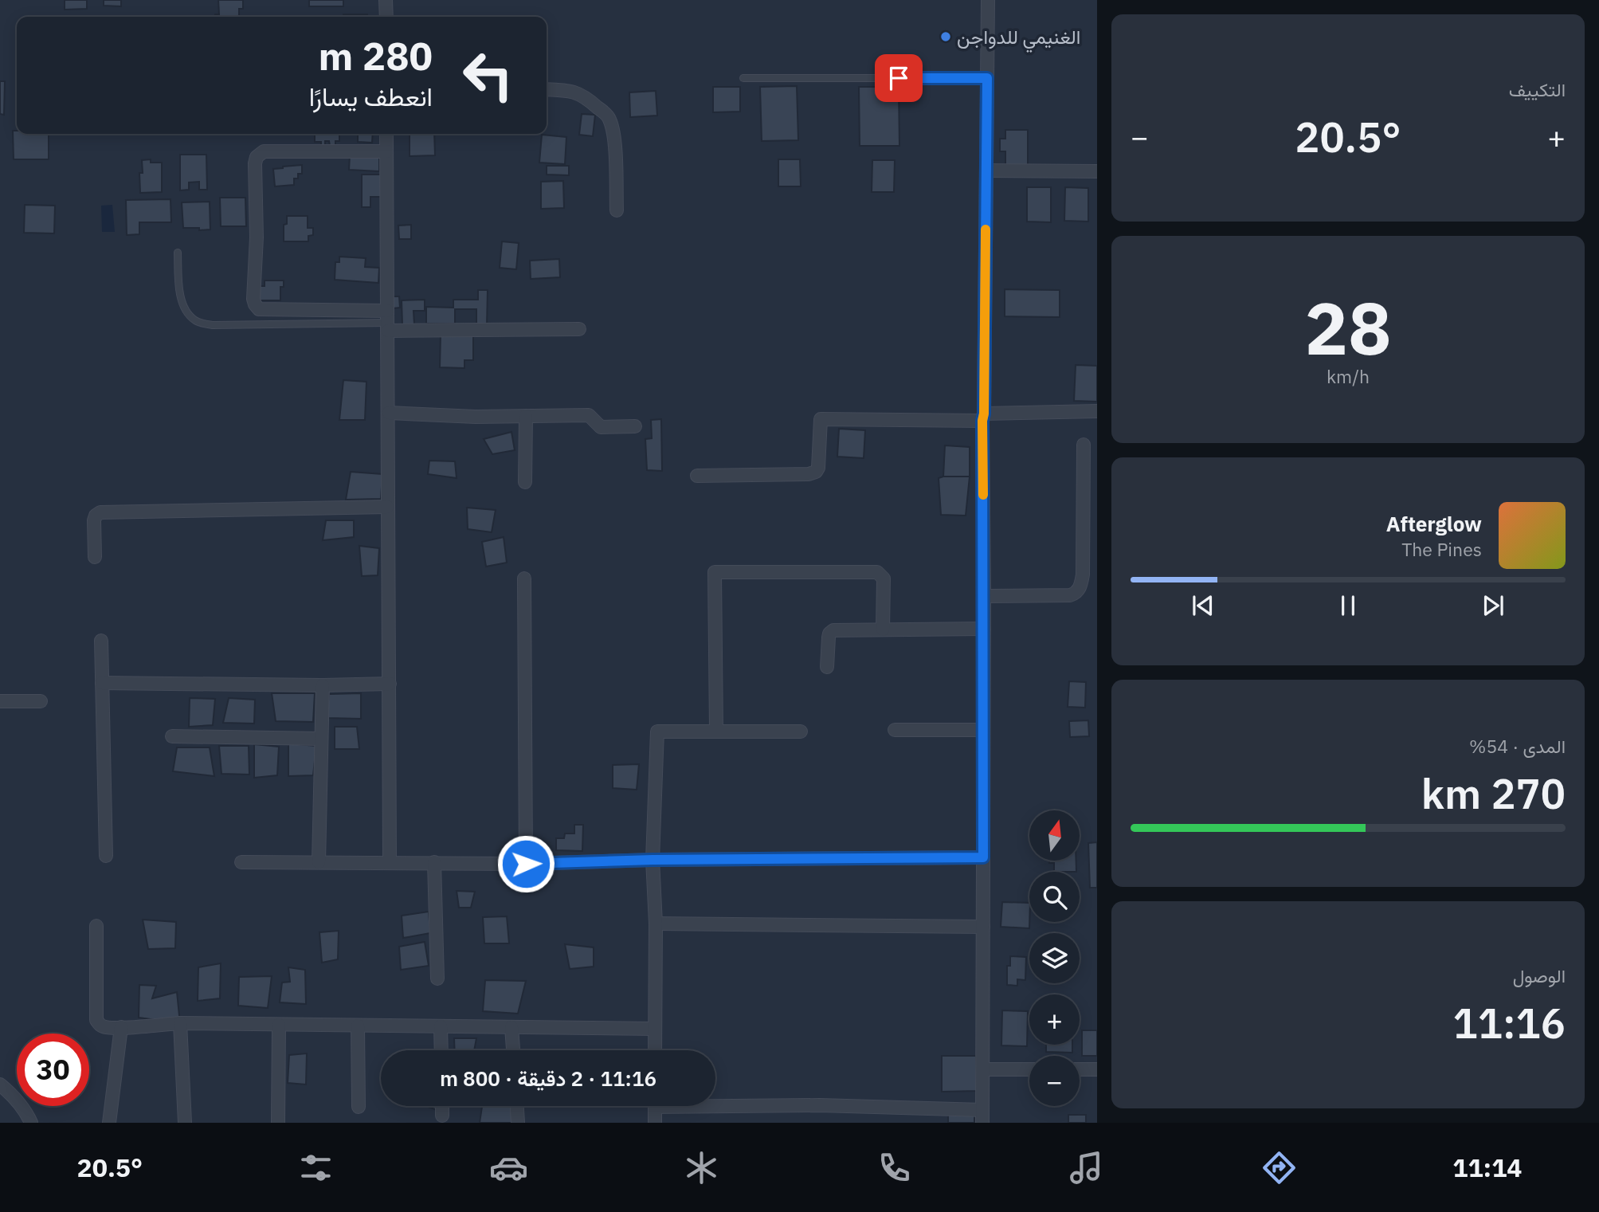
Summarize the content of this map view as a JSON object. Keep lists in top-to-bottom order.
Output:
{
  "places": ["الغنيمي للدواجن"],
  "north": "top",
  "page": {
    "tile": [
      "التكييف",
      ["28", "km/h"],
      ["المدى · 54%", "270 km"],
      ["الوصول", "11:16"]
    ],
    "turn": ["280 m", "انعطف يسارًا"],
    "heat": ["−", "20.5°", "+"],
    "song": ["Afterglow", "The Pines"],
    "map_buttons": ["+", "−"],
    "limit": "30",
    "trip": "11:16 · 2 دقيقة · 800 m",
    "tabs": ["11:14", "20.5°"]
  }
}
